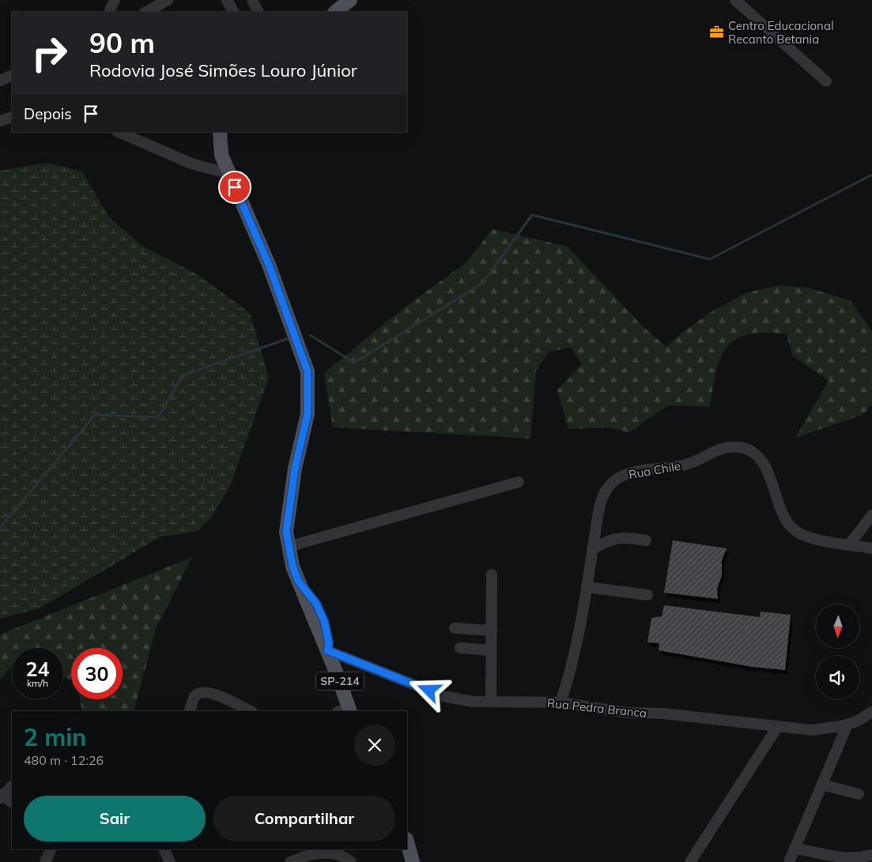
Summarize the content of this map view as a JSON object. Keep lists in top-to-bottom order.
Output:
{
  "streets": {
    "main road": ["SP-214"],
    "street": ["Rua Chile", "Rua Pedra Branca"]
  },
  "crossings": [
    ["Rua Chile", "Rua Pedra Branca"],
    ["SP-214", "Rua Pedra Branca"]
  ],
  "places": {
    "office": ["Centro Educacional Recanto Betania"]
  },
  "north": "bottom",
  "page": {
    "turn": ["90 m", "Rodovia José Simões Louro Júnior"],
    "then": "Depois",
    "speed": "24 km/h",
    "limit": "30",
    "heading": ["2 min", "480 m · 12:26"],
    "buttons": ["Sair", "Compartilhar"]
  }
}
